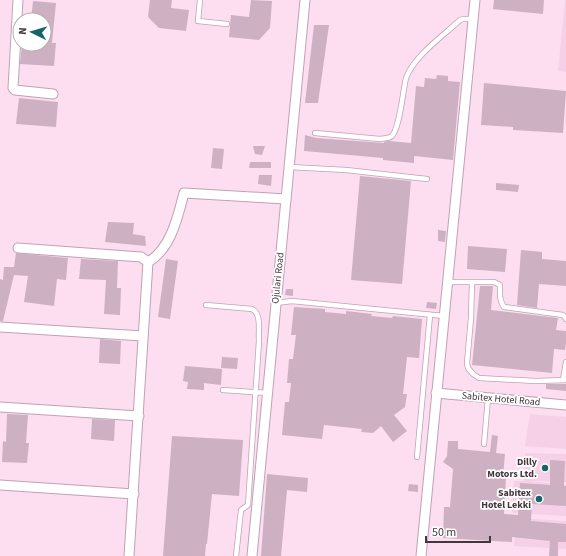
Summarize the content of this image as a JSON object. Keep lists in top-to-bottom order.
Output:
{
  "streets": {
    "street": ["Ojulari Road", "Sabitex Hotel Road"]
  },
  "places": ["Dilly Motors Ltd.", "Sabitex Hotel Lekki"],
  "scale_bar": "50 m",
  "north": "left"
}
